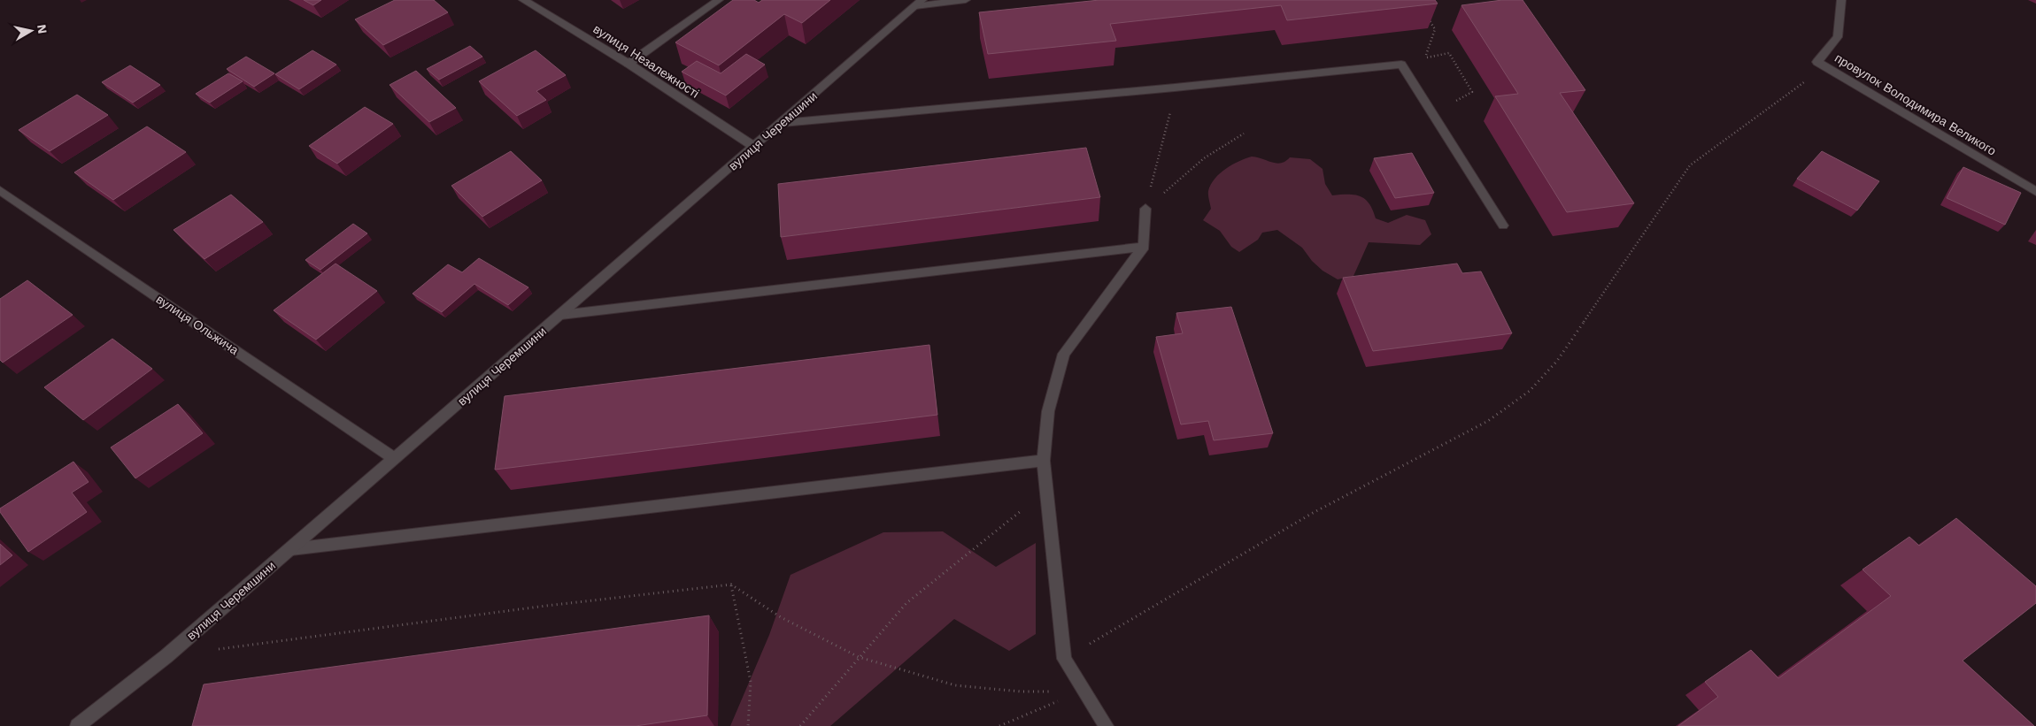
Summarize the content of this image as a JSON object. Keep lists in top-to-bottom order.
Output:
{
  "streets": {
    "street": [
      "вулиця Незалежності",
      "провулок Володимира Великого",
      "вулиця Черемшини",
      "вулиця Ольжича"
    ]
  },
  "crossings": [
    ["вулиця Незалежності", "вулиця Черемшини"],
    ["вулиця Черемшини", "вулиця Ольжича"]
  ],
  "north": "right"
}
